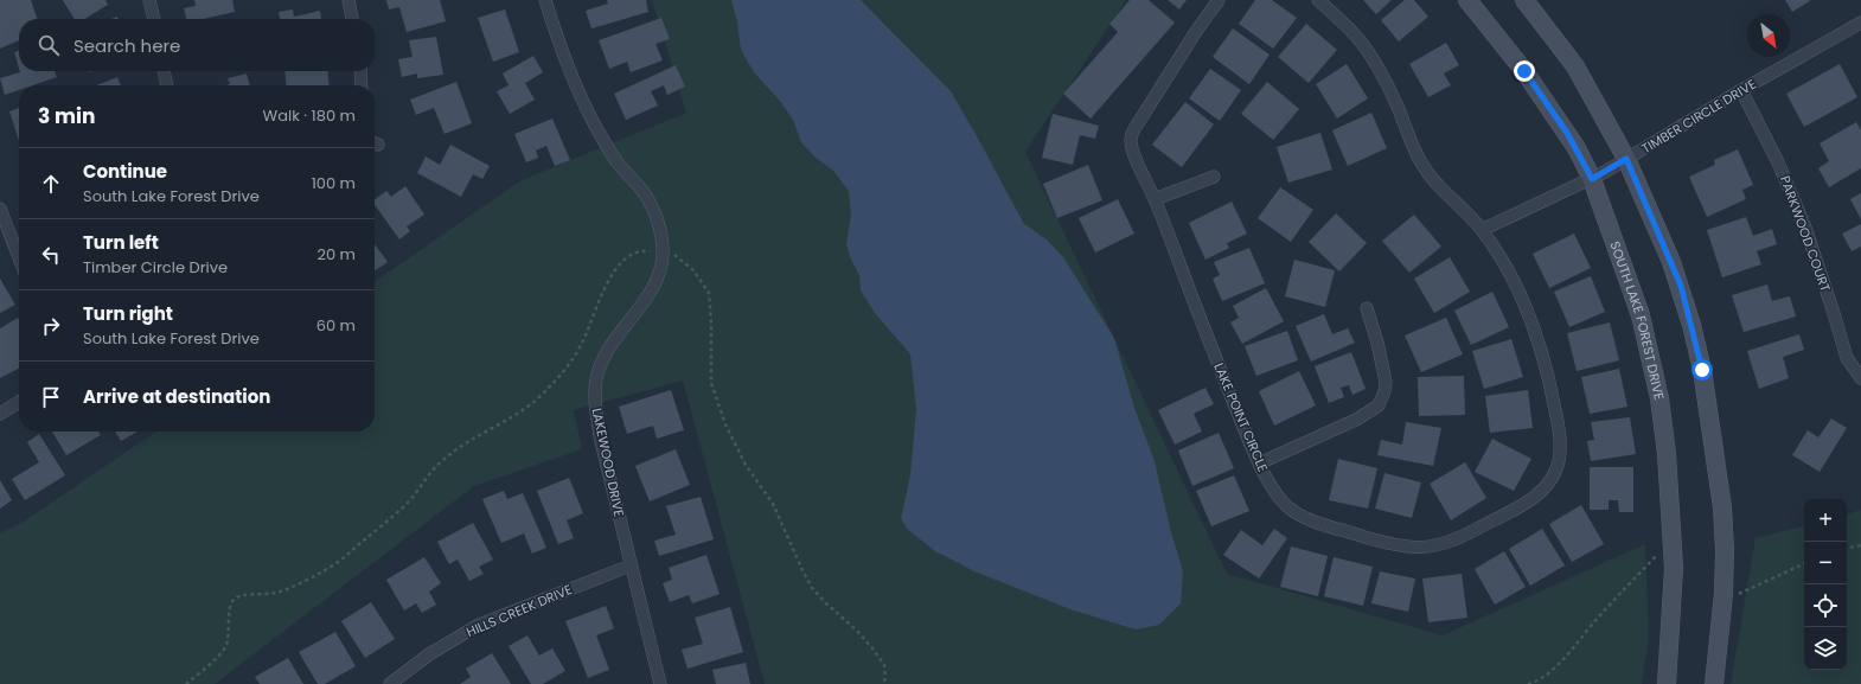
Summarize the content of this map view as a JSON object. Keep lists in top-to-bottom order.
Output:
{
  "streets": {
    "main road": ["SOUTH LAKE FOREST DRIVE"],
    "street": [
      "TIMBER CIRCLE DRIVE",
      "PARKWOOD COURT",
      "LAKE POINT CIRCLE",
      "LAKEWOOD DRIVE",
      "HILLS CREEK DRIVE"
    ]
  },
  "crossings": [
    ["TIMBER CIRCLE DRIVE", "PARKWOOD COURT"],
    ["TIMBER CIRCLE DRIVE", "SOUTH LAKE FOREST DRIVE"],
    ["TIMBER CIRCLE DRIVE", "LAKE POINT CIRCLE"],
    ["LAKEWOOD DRIVE", "HILLS CREEK DRIVE"]
  ],
  "north": "bottom right",
  "page": {
    "search": "Search here",
    "heading": ["3 min", "Walk · 180 m"],
    "list": [
      ["Continue", "South Lake Forest Drive", "100 m"],
      ["Turn left", "Timber Circle Drive", "20 m"],
      ["Turn right", "South Lake Forest Drive", "60 m"],
      "Arrive at destination"
    ],
    "map_buttons": ["+", "−"]
  }
}
